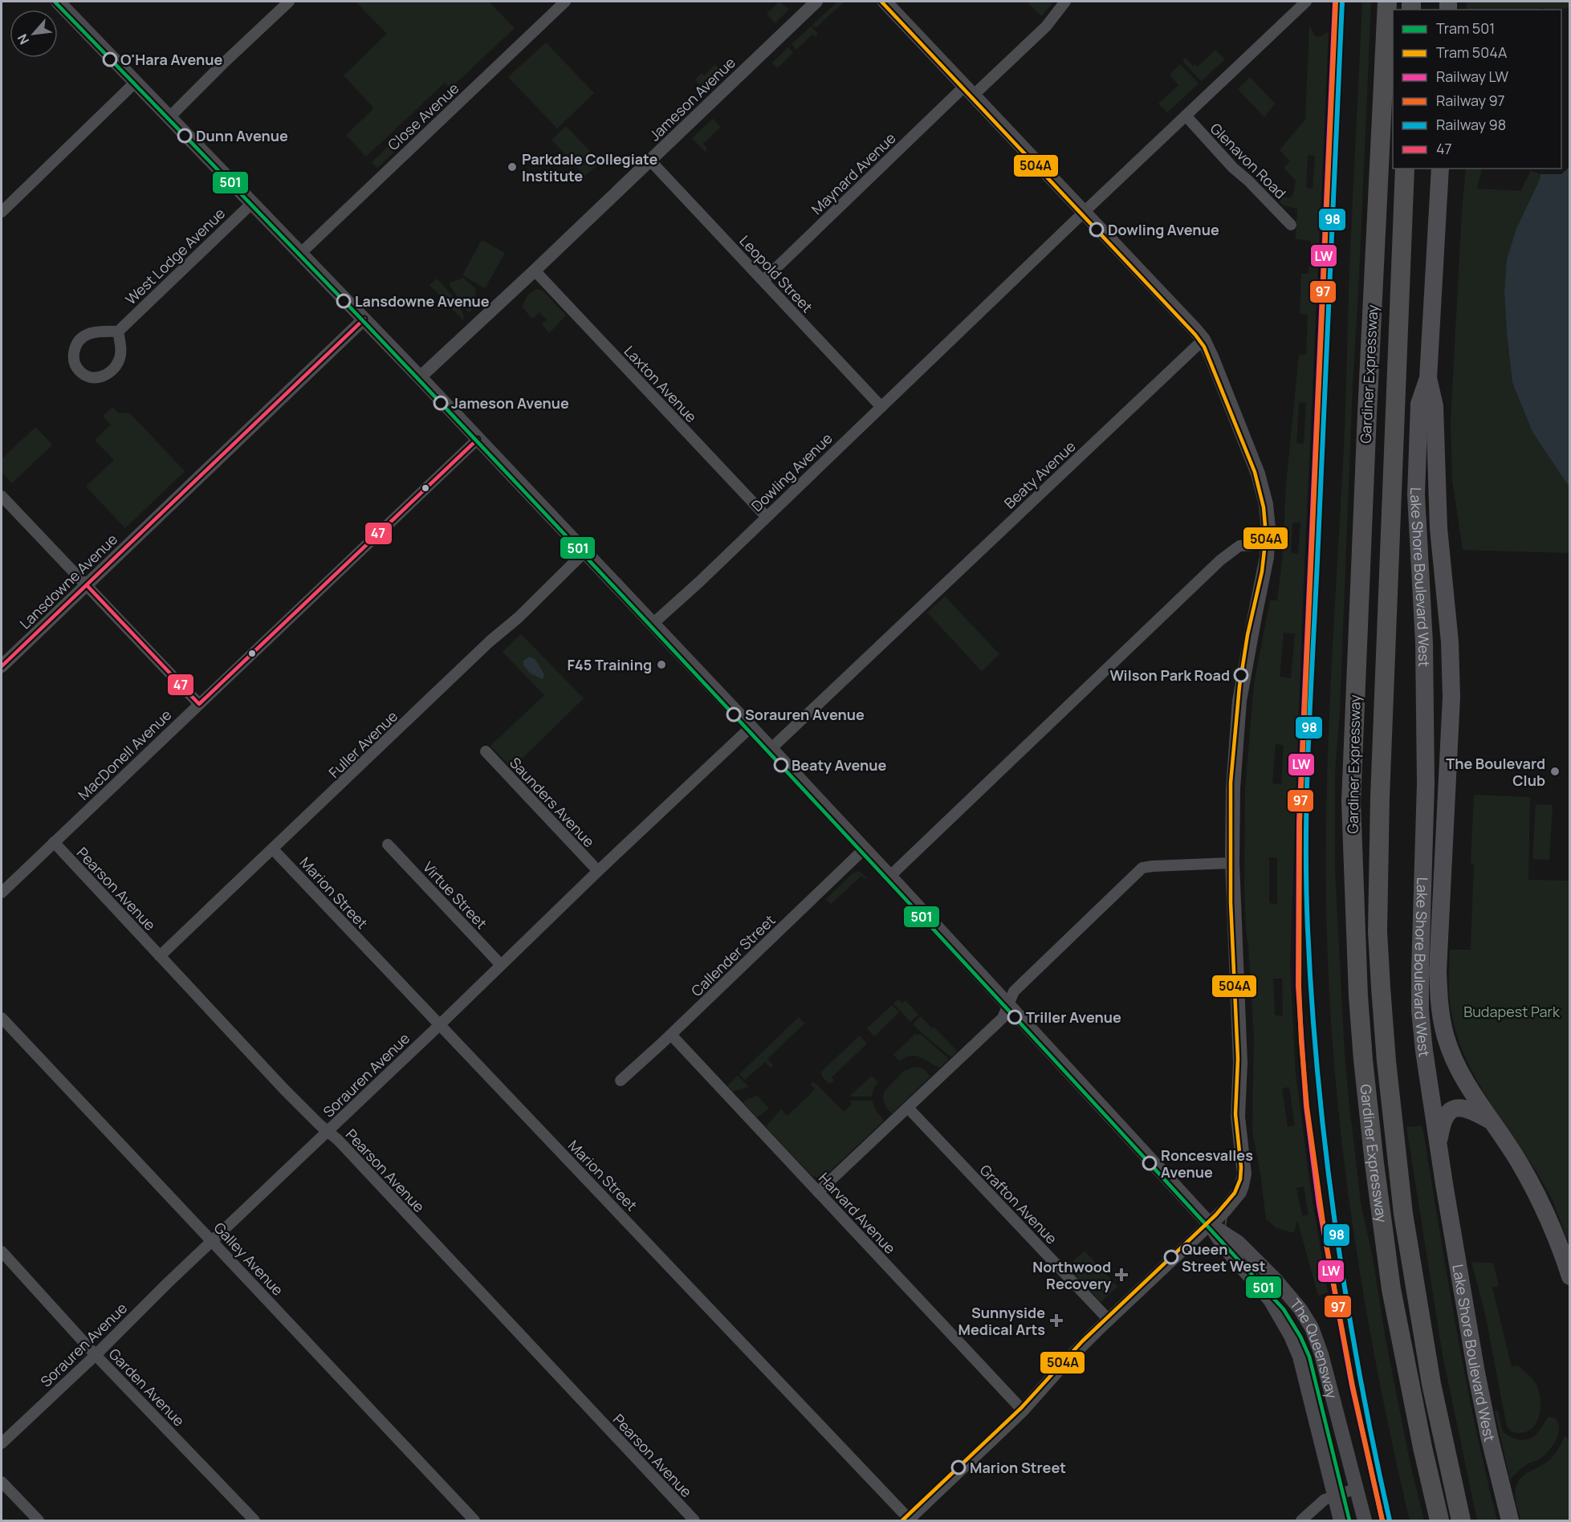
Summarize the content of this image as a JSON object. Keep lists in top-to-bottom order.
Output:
{
  "streets": {
    "highway": ["Gardiner Expressway", "Lake Shore Boulevard West"],
    "main road": ["The Queensway"],
    "street": [
      "Jameson Avenue",
      "Close Avenue",
      "Glenavon Road",
      "Maynard Avenue",
      "West Lodge Avenue",
      "Leopold Street",
      "Laxton Avenue",
      "Dowling Avenue",
      "Beaty Avenue",
      "Lansdowne Avenue",
      "Fuller Avenue",
      "MacDonell Avenue",
      "Saunders Avenue",
      "Pearson Avenue",
      "Marion Street",
      "Virtue Street",
      "Callender Street",
      "Sorauren Avenue",
      "Grafton Avenue",
      "Harvard Avenue",
      "Galley Avenue",
      "Garden Avenue"
    ]
  },
  "crossings": [
    ["Jameson Avenue", "Leopold Street"],
    ["Jameson Avenue", "Laxton Avenue"],
    ["Glenavon Road", "Dowling Avenue"],
    ["Maynard Avenue", "Leopold Street"],
    ["Leopold Street", "Dowling Avenue"],
    ["Laxton Avenue", "Dowling Avenue"],
    ["Fuller Avenue", "Pearson Avenue"],
    ["Fuller Avenue", "Marion Street"],
    ["MacDonell Avenue", "Pearson Avenue"],
    ["Saunders Avenue", "Sorauren Avenue"],
    ["Pearson Avenue", "Sorauren Avenue"],
    ["Marion Street", "Sorauren Avenue"],
    ["Virtue Street", "Sorauren Avenue"],
    ["Callender Street", "Harvard Avenue"],
    ["Sorauren Avenue", "Galley Avenue"],
    ["Sorauren Avenue", "Garden Avenue"]
  ],
  "parks": ["Budapest Park"],
  "places": {
    "other": [
      "O'Hara Avenue",
      "Dunn Avenue",
      "Parkdale Collegiate Institute",
      "Dowling Avenue",
      "Lansdowne Avenue",
      "Jameson Avenue",
      "F45 Training",
      "Wilson Park Road",
      "Sorauren Avenue",
      "Beaty Avenue",
      "The Boulevard Club",
      "Triller Avenue",
      "Roncesvalles Avenue",
      "Queen Street West",
      "Marion Street"
    ],
    "health": ["Northwood Recovery", "Sunnyside Medical Arts"]
  },
  "lines": [
    "tram line 501",
    "tram line 504A",
    "rail line LW",
    "rail line 97",
    "rail line 98",
    "transit line 47"
  ],
  "legend": [
    "Tram 501",
    "Tram 504A",
    "Railway LW",
    "Railway 97",
    "Railway 98",
    "47"
  ],
  "north": "bottom left"
}
